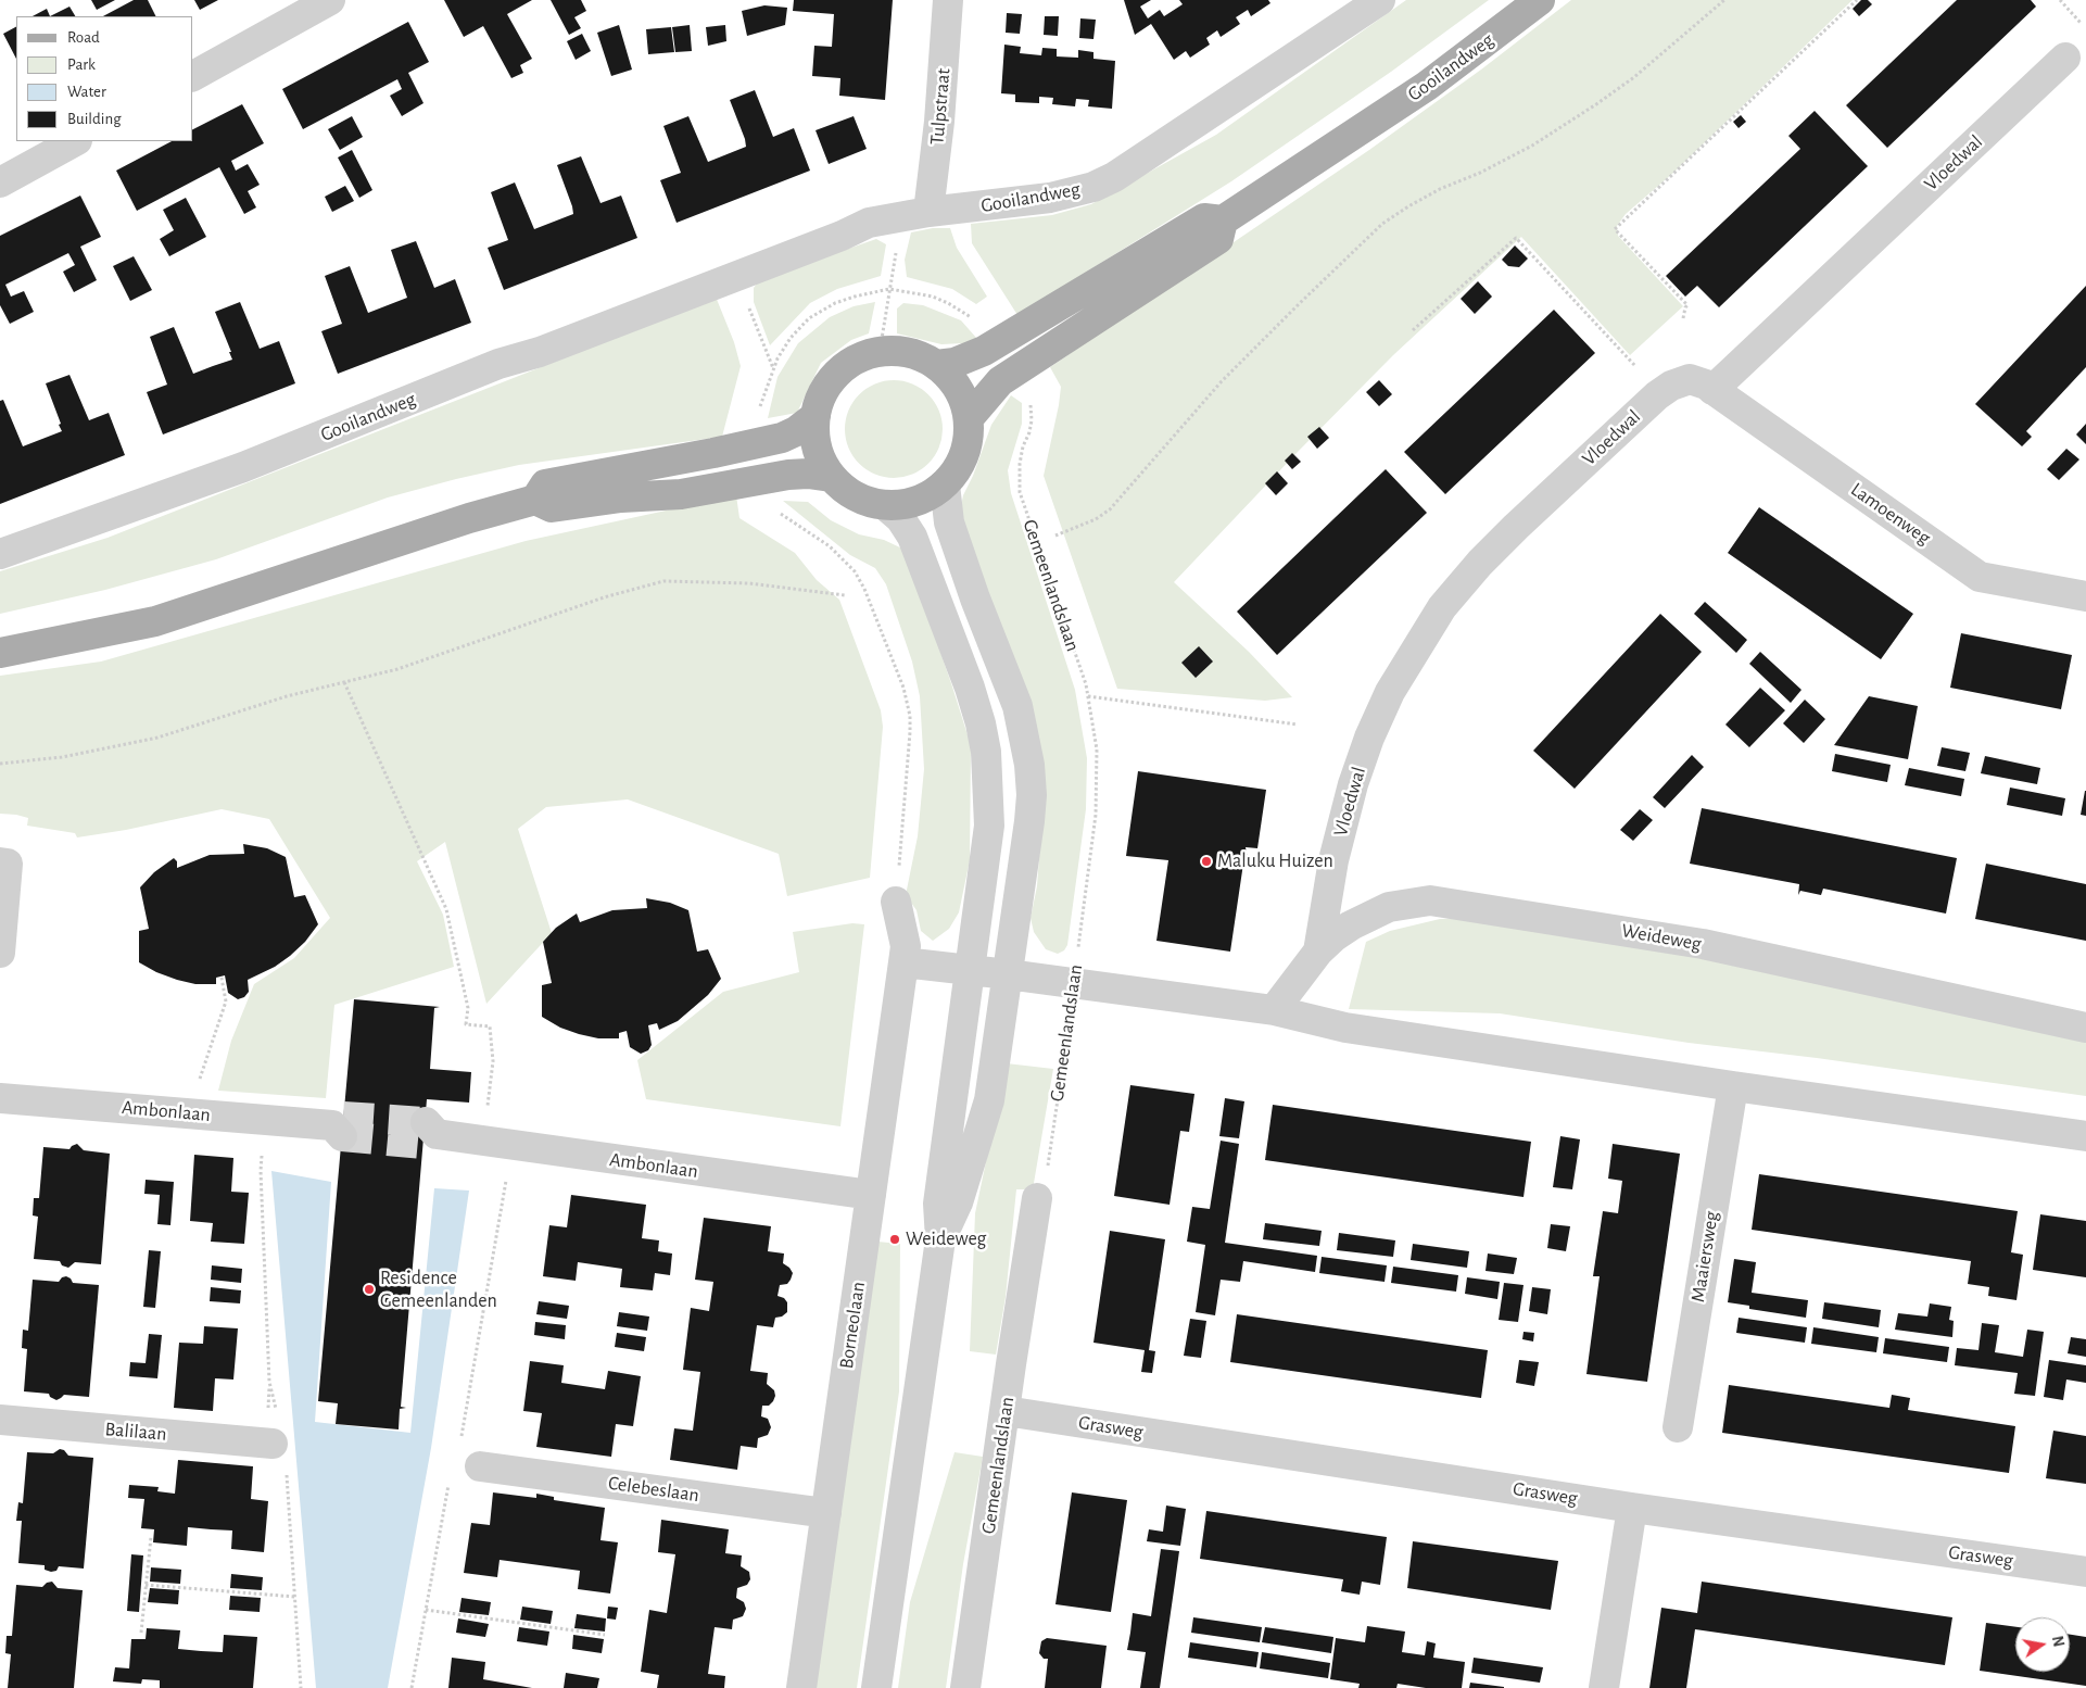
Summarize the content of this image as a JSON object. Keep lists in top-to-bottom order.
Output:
{
  "streets": {
    "main road": ["Gooilandweg"],
    "street": [
      "Tulpstraat",
      "Vloedwal",
      "Lamoenweg",
      "Gemeenlandslaan",
      "Weideweg",
      "Ambonlaan",
      "Maaiersweg",
      "Borneolaan",
      "Grasweg",
      "Balilaan",
      "Celebeslaan"
    ]
  },
  "crossings": [
    ["Gooilandweg", "Tulpstraat"],
    ["Vloedwal", "Lamoenweg"],
    ["Vloedwal", "Weideweg"],
    ["Gemeenlandslaan", "Grasweg"],
    ["Ambonlaan", "Borneolaan"],
    ["Borneolaan", "Celebeslaan"]
  ],
  "places": ["Maluku Huizen", "Weideweg", "Residence Gemeenlanden"],
  "legend": [
    "Road",
    "Park",
    "Water",
    "Building"
  ],
  "north": "right"
}
